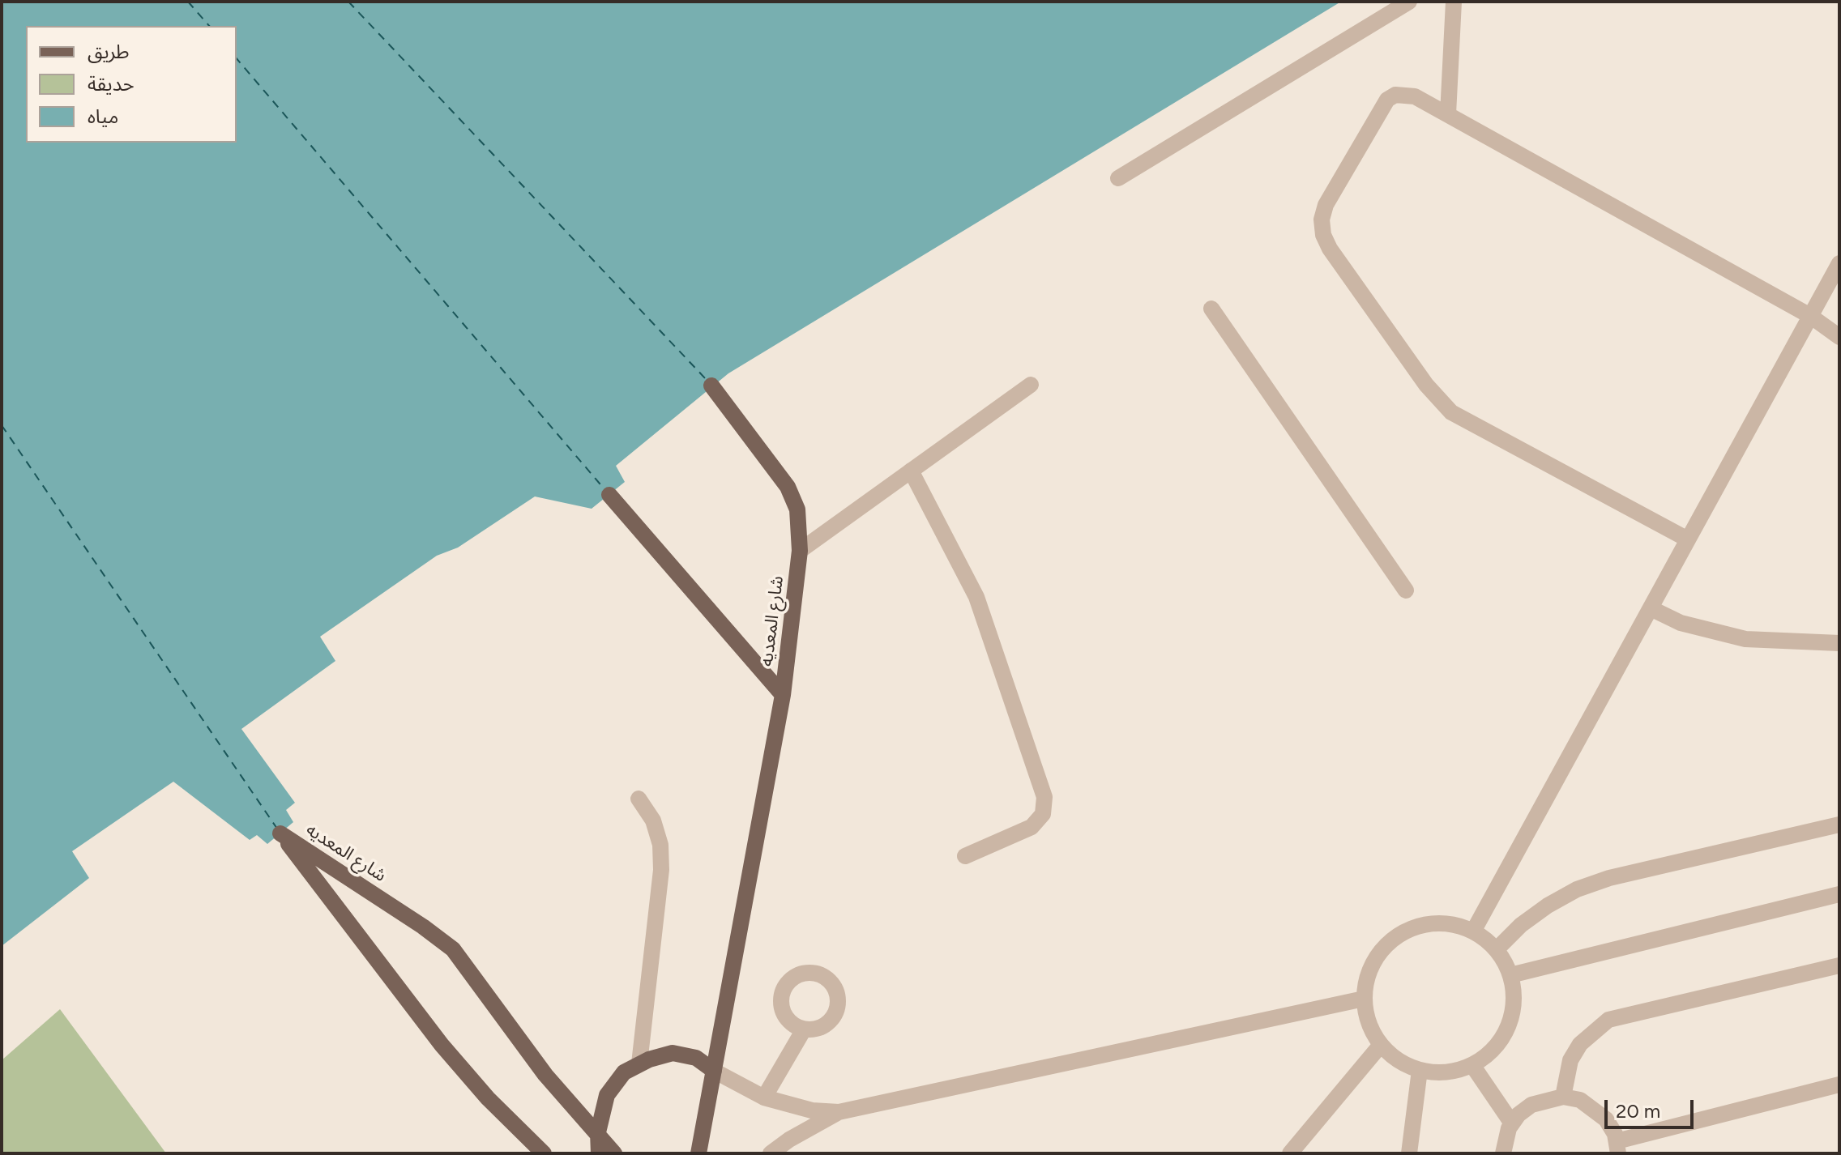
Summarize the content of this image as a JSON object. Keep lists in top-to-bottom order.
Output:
{
  "streets": {
    "main road": ["شارع المعديه"]
  },
  "legend": ["طريق", "حديقة", "مياه"],
  "scale_bar": "20 m"
}
